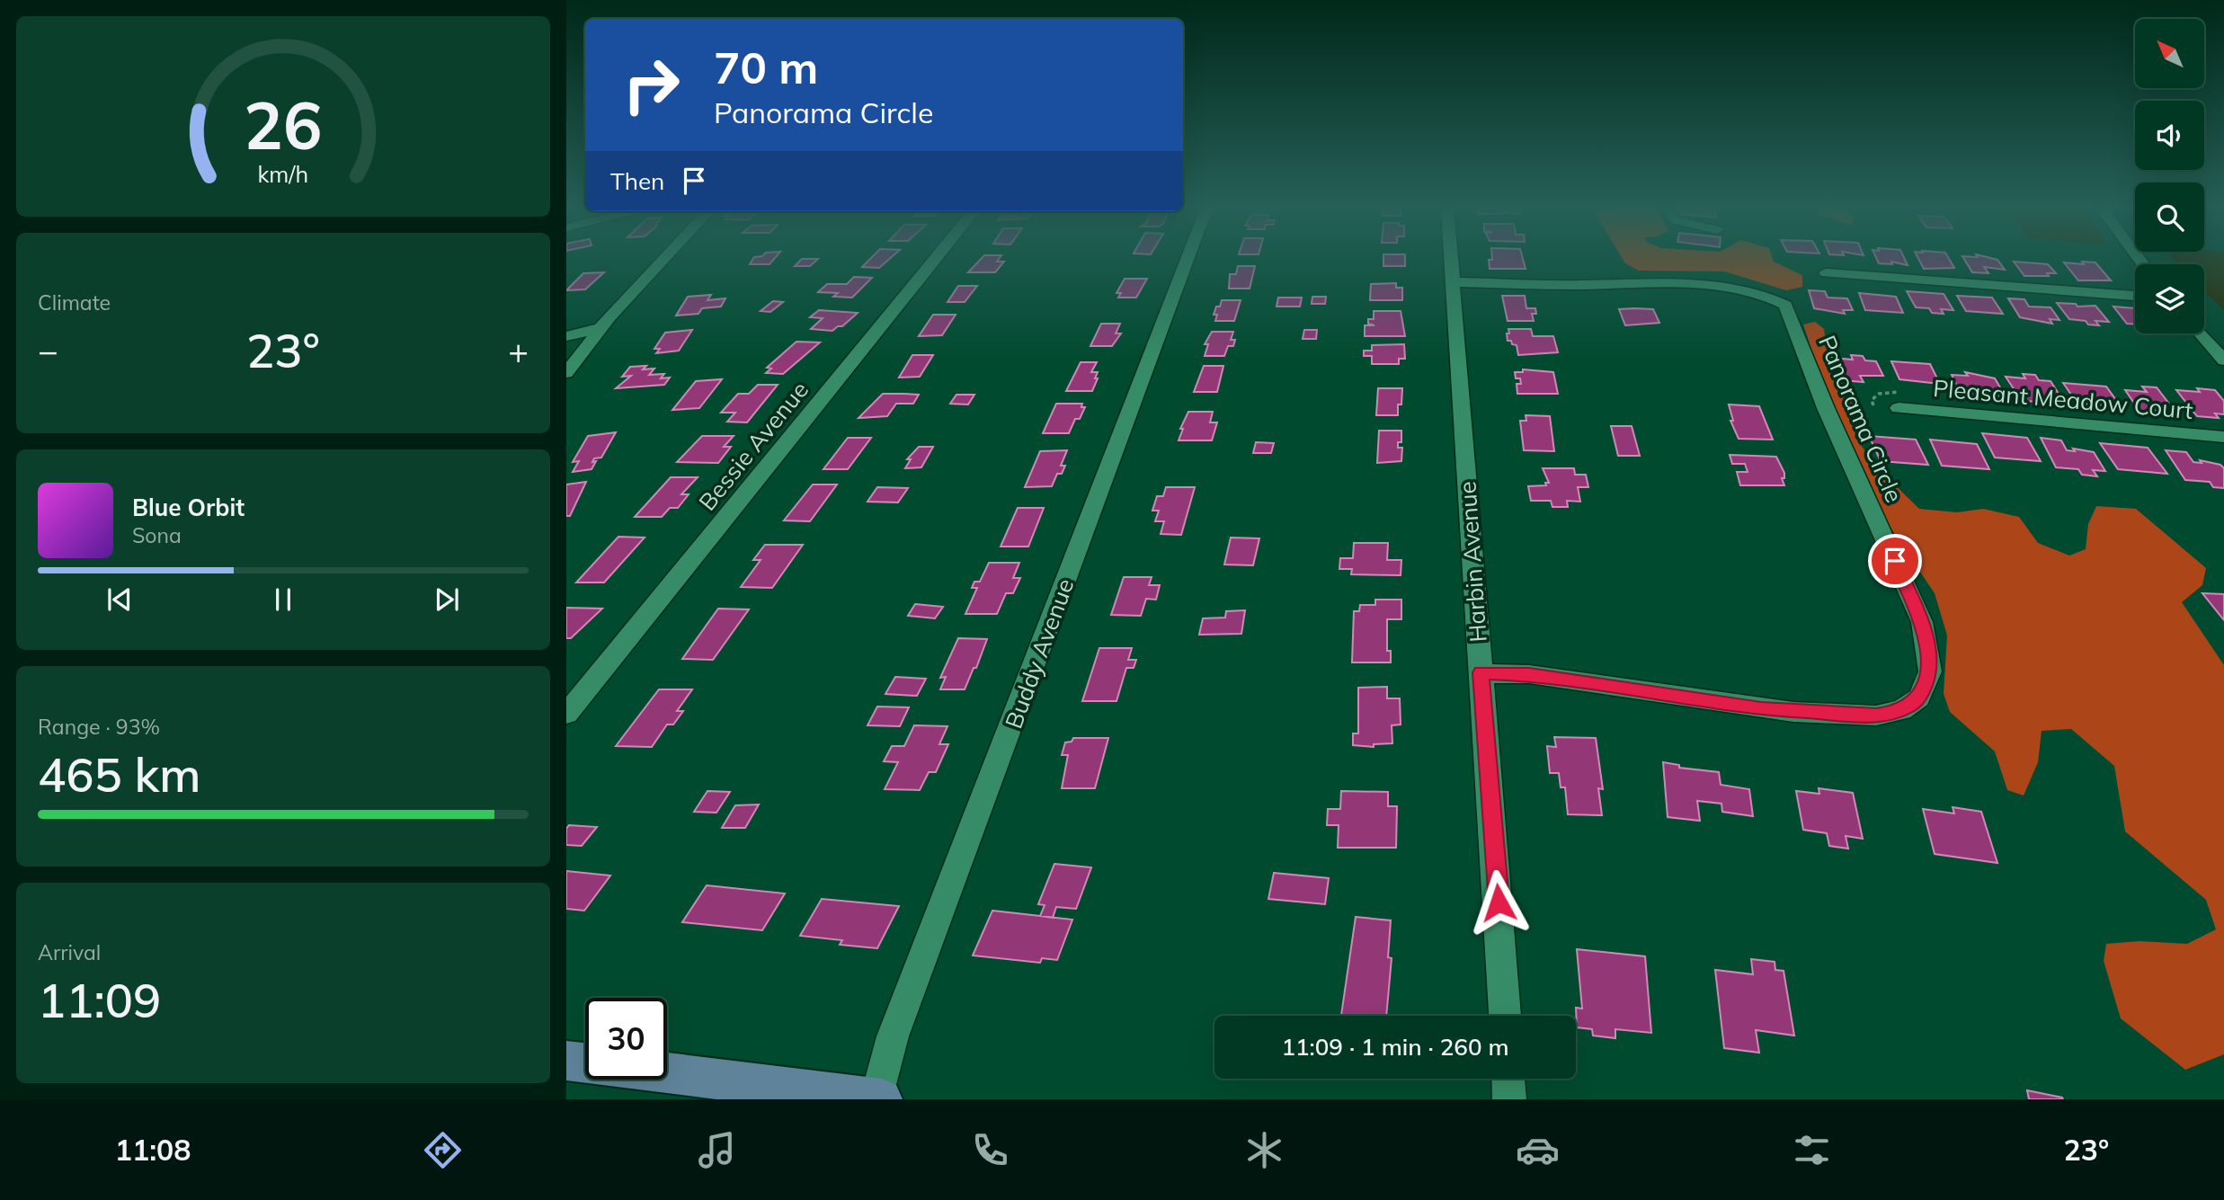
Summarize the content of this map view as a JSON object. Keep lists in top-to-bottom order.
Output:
{
  "streets": {
    "street": [
      "Pleasant Meadow Court",
      "Panorama Circle",
      "Bessie Avenue",
      "Harbin Avenue",
      "Buddy Avenue"
    ]
  },
  "crossings": [
    ["Panorama Circle", "Harbin Avenue"]
  ],
  "north": "top left",
  "page": {
    "turn": ["70 m", "Panorama Circle"],
    "then": "Then",
    "tile": [
      "Climate",
      ["Range · 93%", "465 km"],
      ["Arrival", "11:09"]
    ],
    "heat": ["−", "23°", "+"],
    "song": ["Blue Orbit", "Sona"],
    "limit": "30",
    "trip": "11:09 · 1 min · 260 m",
    "tabs": ["11:08", "23°"],
    "gauge": ["26", "km/h"]
  }
}
